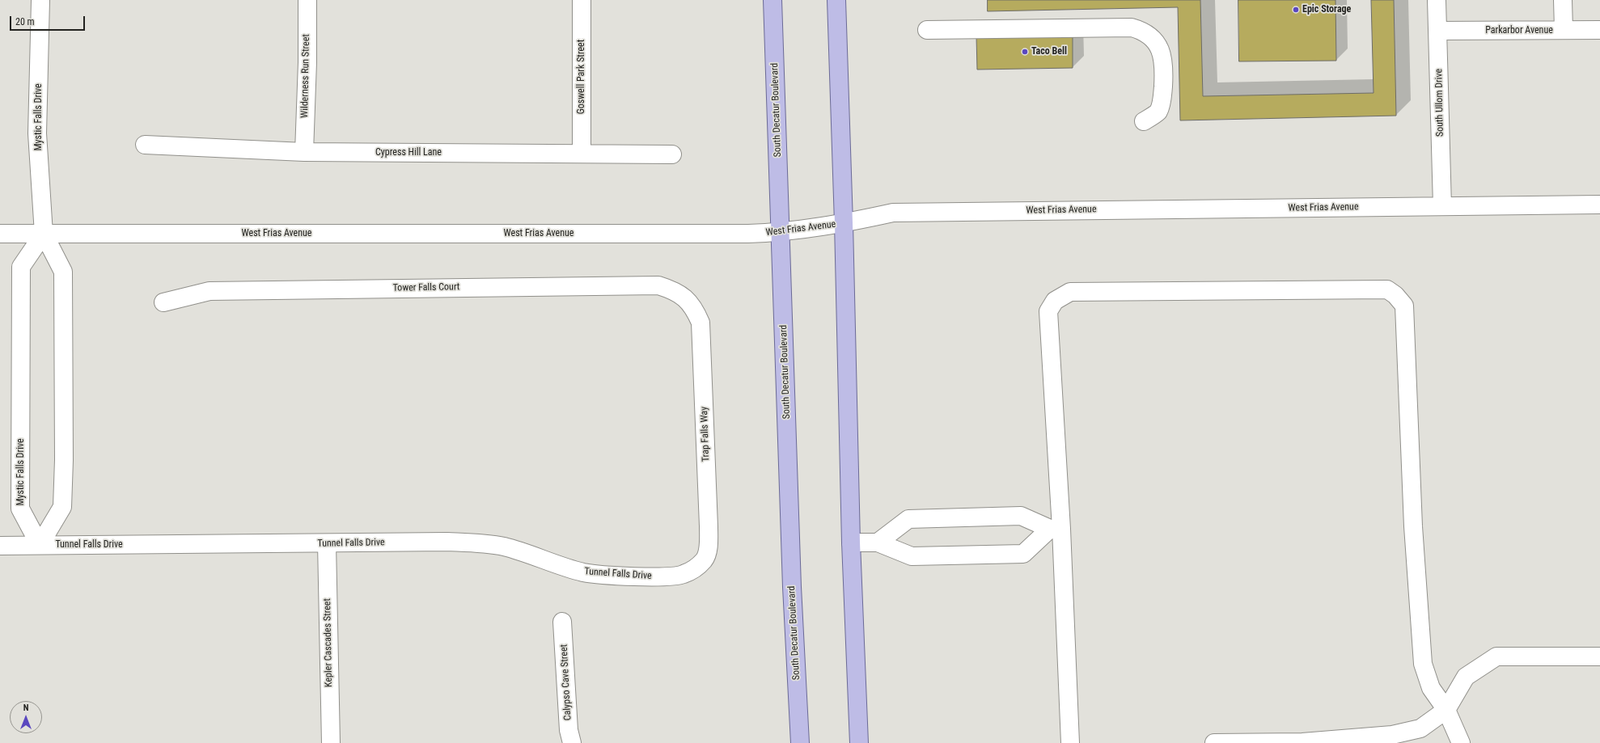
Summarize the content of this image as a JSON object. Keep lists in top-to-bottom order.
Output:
{
  "streets": {
    "main road": ["South Decatur Boulevard"],
    "street": [
      "Parkarbor Avenue",
      "Wilderness Run Street",
      "Goswell Park Street",
      "South Ullom Drive",
      "Mystic Falls Drive",
      "Cypress Hill Lane",
      "West Frias Avenue",
      "Tower Falls Court",
      "Trap Falls Way",
      "Tunnel Falls Drive",
      "Kepler Cascades Street",
      "Calypso Cave Street"
    ]
  },
  "crossings": [
    ["Parkarbor Avenue", "South Ullom Drive"],
    ["Wilderness Run Street", "Cypress Hill Lane"],
    ["Goswell Park Street", "Cypress Hill Lane"],
    ["South Ullom Drive", "West Frias Avenue"],
    ["South Decatur Boulevard", "West Frias Avenue"],
    ["Mystic Falls Drive", "West Frias Avenue"],
    ["Mystic Falls Drive", "Tunnel Falls Drive"],
    ["Tower Falls Court", "Trap Falls Way"],
    ["Trap Falls Way", "Tunnel Falls Drive"],
    ["Tunnel Falls Drive", "Kepler Cascades Street"]
  ],
  "places": ["Epic Storage", "Taco Bell"],
  "scale_bar": "20 m",
  "north": "top"
}
